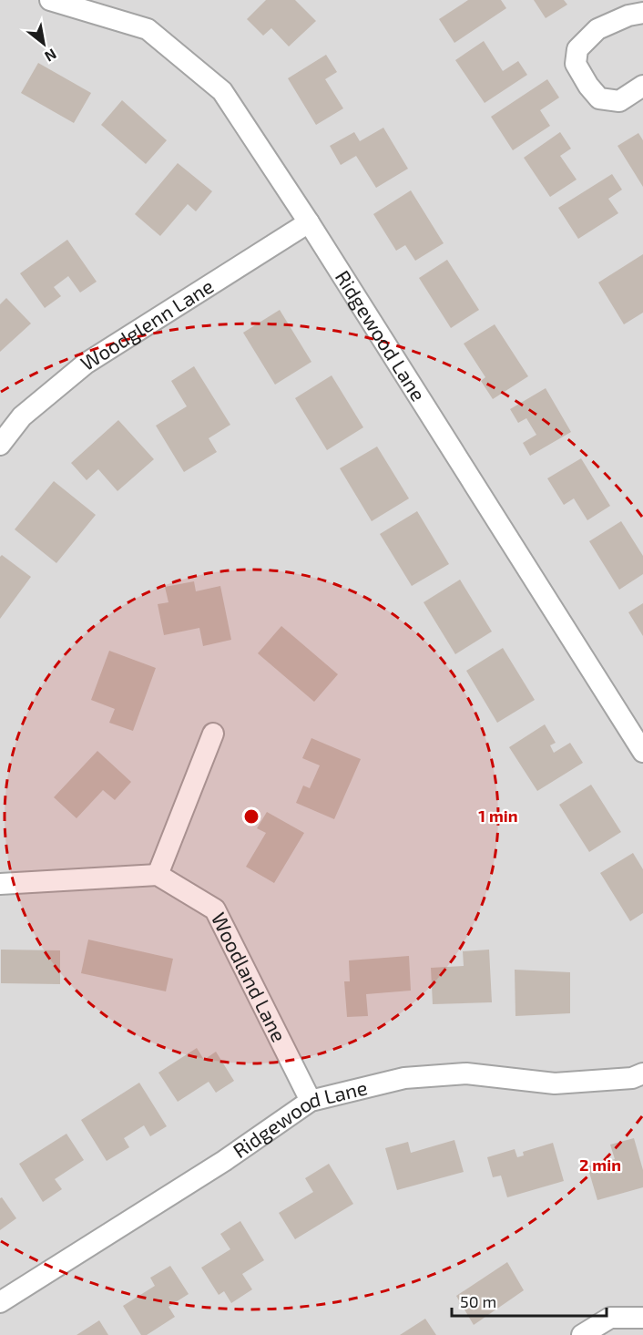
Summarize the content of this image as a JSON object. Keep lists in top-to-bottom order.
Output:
{
  "streets": {
    "street": ["Woodglenn Lane", "Ridgewood Lane", "Woodland Lane"]
  },
  "crossings": [
    ["Woodglenn Lane", "Ridgewood Lane"],
    ["Ridgewood Lane", "Woodland Lane"]
  ],
  "scale_bar": "50 m",
  "north": "bottom right",
  "rings": ["1 min", "2 min"]
}
